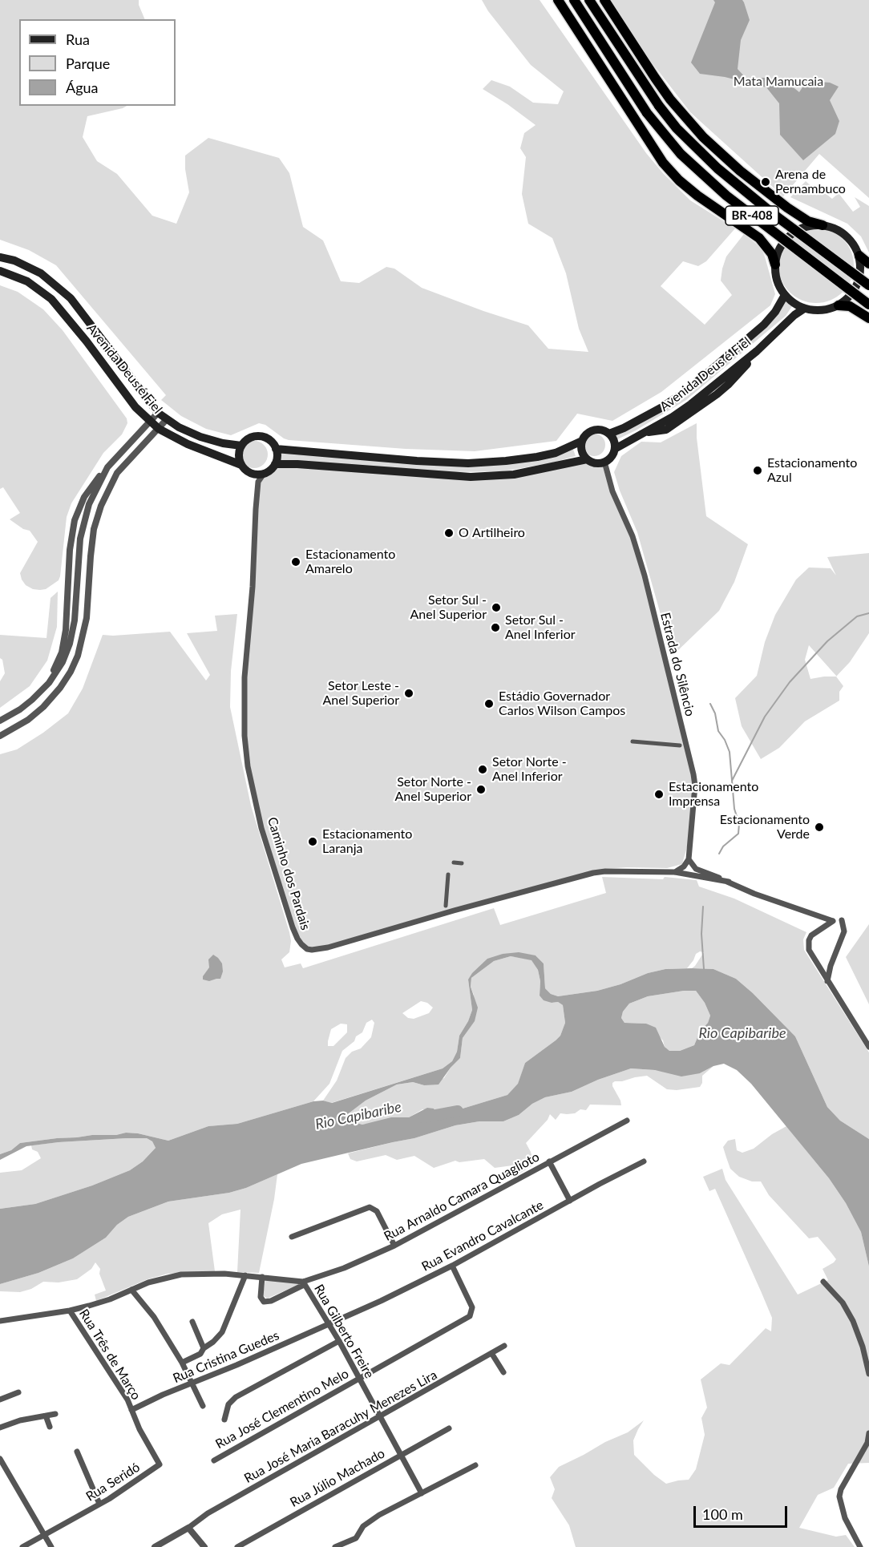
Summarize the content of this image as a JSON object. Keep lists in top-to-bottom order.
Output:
{
  "streets": {
    "highway": ["BR-408"],
    "main road": ["Avenida Deus é Fiel"],
    "street": [
      "Estrada do Silêncio",
      "Caminho dos Pardais",
      "Rua Arnaldo Camara Quaglioto",
      "Rua Evandro Cavalcante",
      "Rua Gilberto Freire",
      "Rua Três de Março",
      "Rua Cristina Guedes",
      "Rua José Clementino Melo",
      "Rua José Maria Baracuhy Menezes Lira",
      "Rua Júlio Machado",
      "Rua Seridó"
    ]
  },
  "crossings": [
    ["Avenida Deus é Fiel", "Estrada do Silêncio"],
    ["Avenida Deus é Fiel", "Caminho dos Pardais"],
    ["Rua Arnaldo Camara Quaglioto", "Rua Gilberto Freire"],
    ["Rua Evandro Cavalcante", "Rua Gilberto Freire"],
    ["Rua Evandro Cavalcante", "Rua Cristina Guedes"],
    ["Rua Evandro Cavalcante", "Rua José Clementino Melo"],
    ["Rua Gilberto Freire", "Rua Cristina Guedes"],
    ["Rua Gilberto Freire", "Rua José Clementino Melo"],
    ["Rua Gilberto Freire", "Rua José Maria Baracuhy Menezes Lira"],
    ["Rua Gilberto Freire", "Rua Júlio Machado"],
    ["Rua Três de Março", "Rua Cristina Guedes"],
    ["Rua Três de Março", "Rua Seridó"],
    ["Rua Cristina Guedes", "Rua Seridó"]
  ],
  "water": ["Rio Capibaribe"],
  "parks": ["Mata Mamucaia"],
  "places": [
    "Arena de Pernambuco",
    "Estacionamento Azul",
    "O Artilheiro",
    "Estacionamento Amarelo",
    "Setor Sul - Anel Superior",
    "Setor Sul - Anel Inferior",
    "Setor Leste - Anel Superior",
    "Estádio Governador Carlos Wilson Campos",
    "Setor Norte - Anel Inferior",
    "Setor Norte - Anel Superior",
    "Estacionamento Imprensa",
    "Estacionamento Verde",
    "Estacionamento Laranja"
  ],
  "legend": ["Rua", "Parque", "Água"],
  "scale_bar": "100 m"
}
